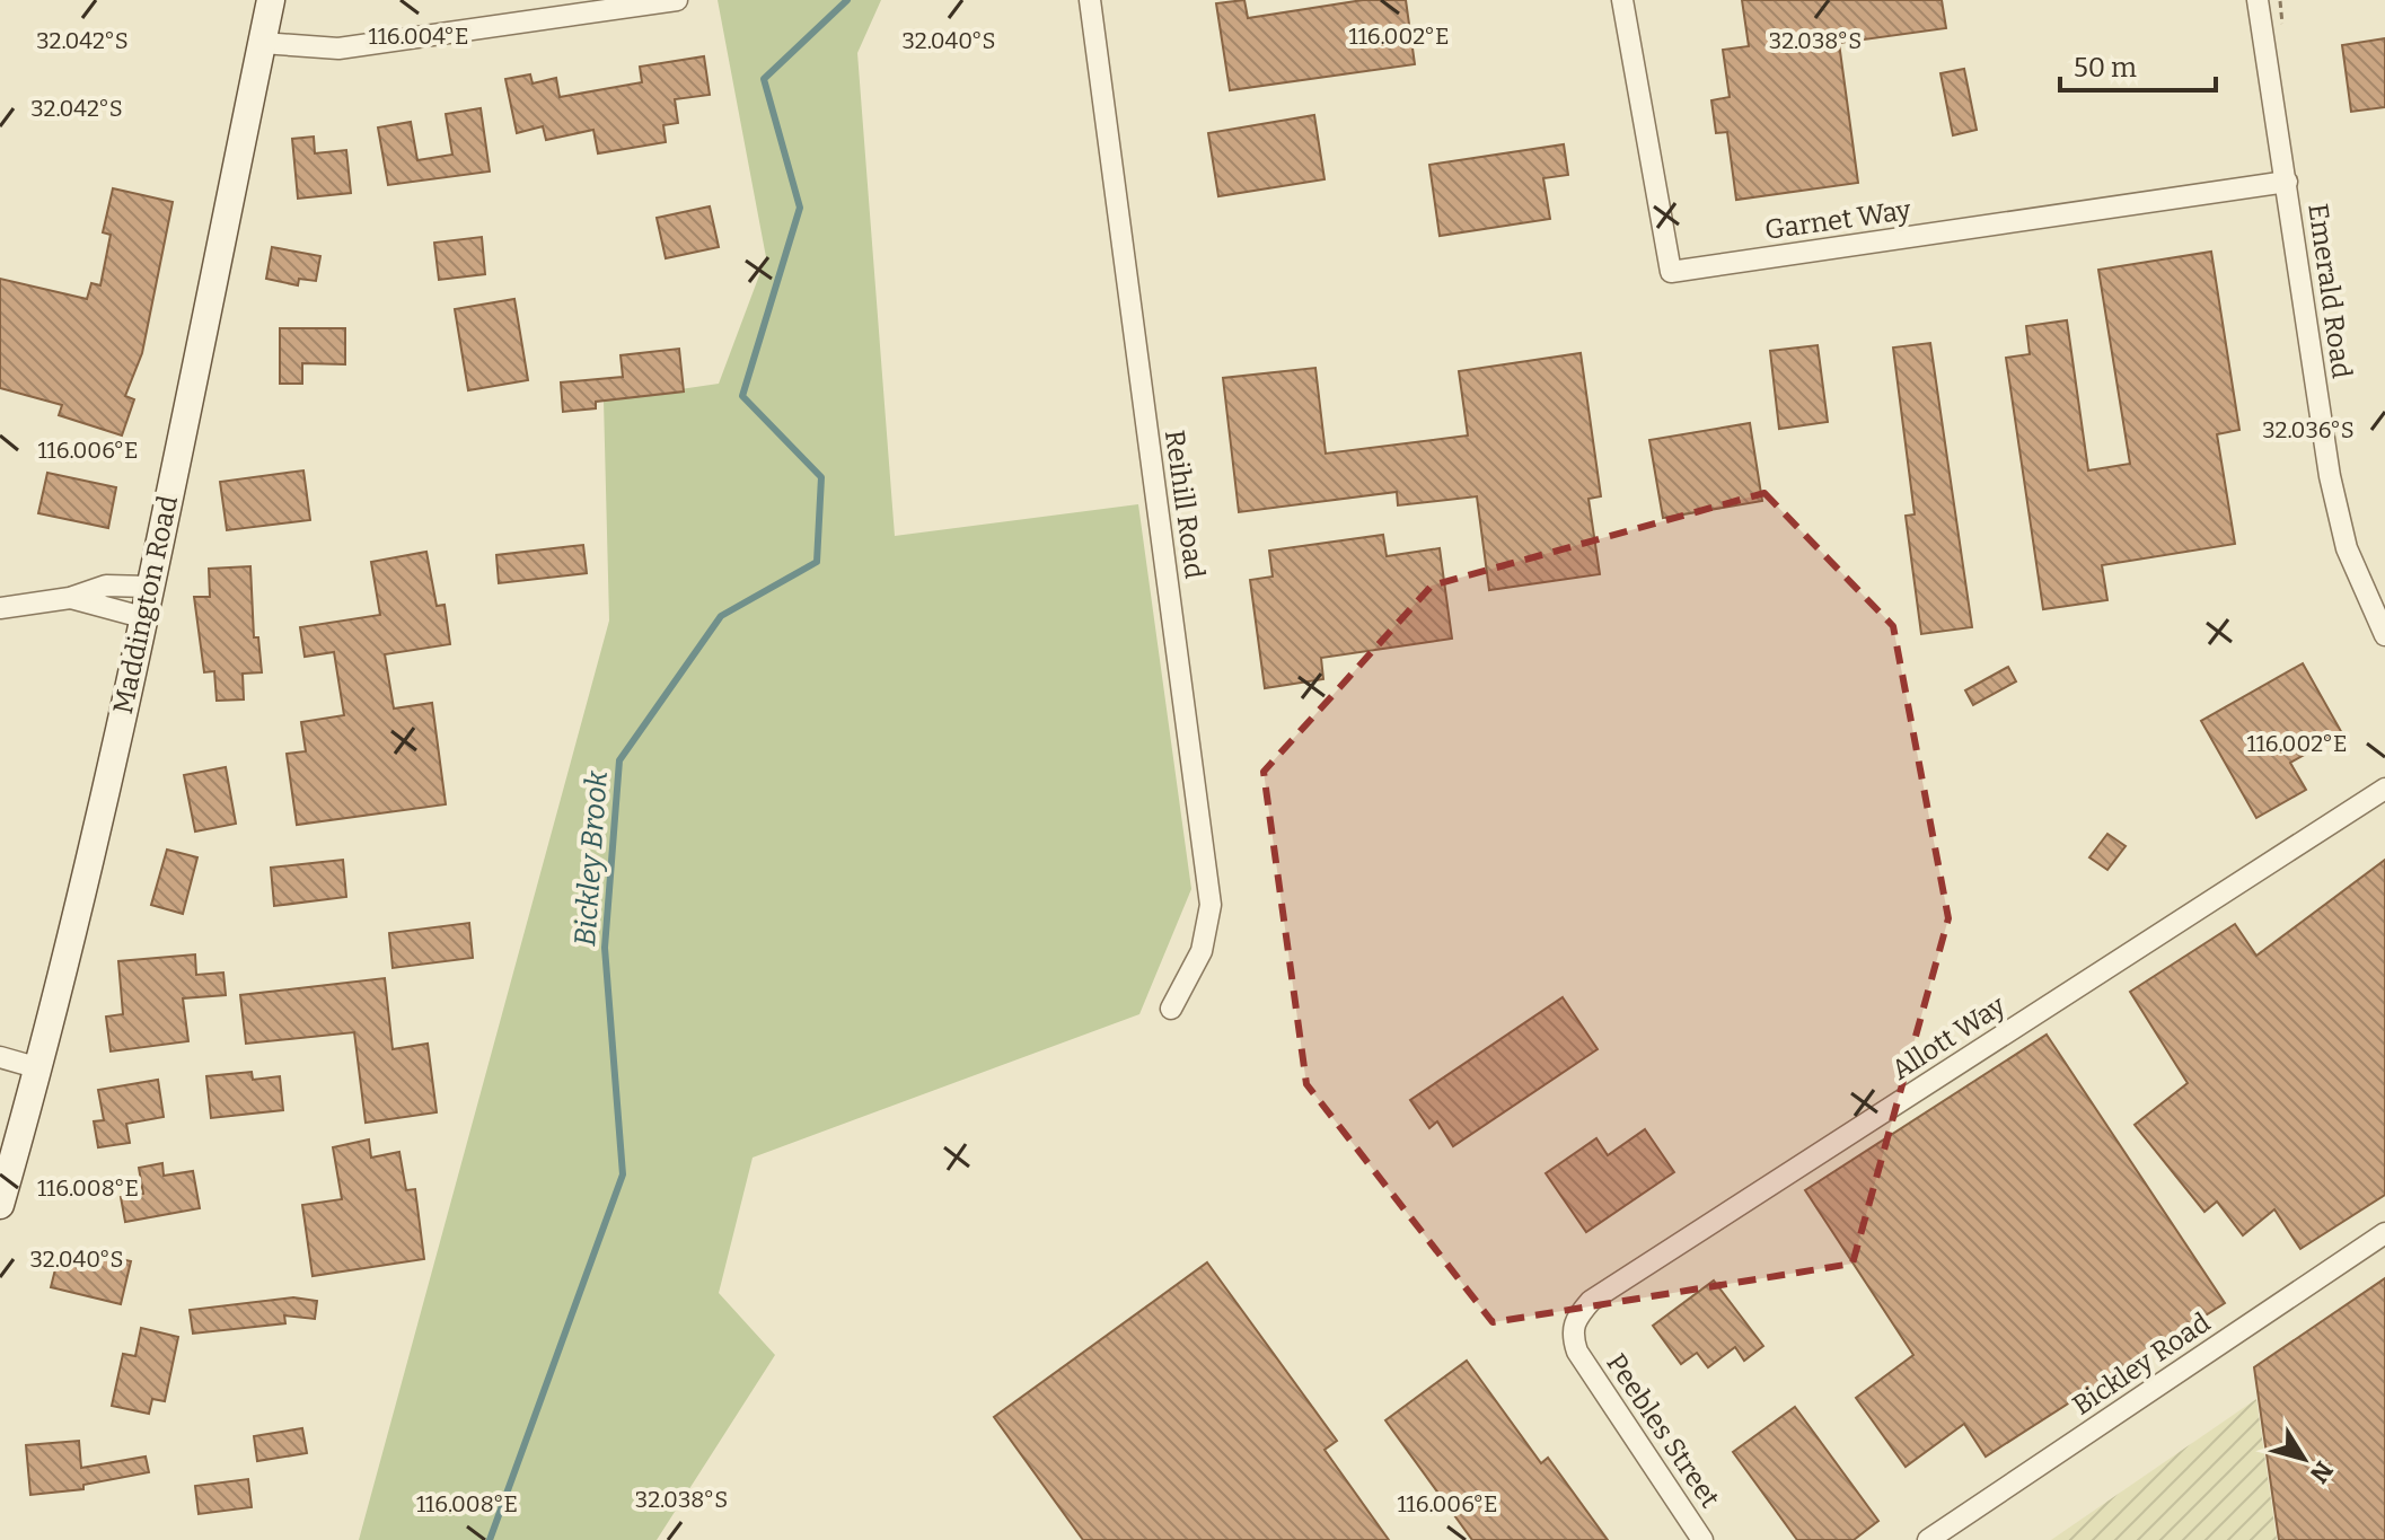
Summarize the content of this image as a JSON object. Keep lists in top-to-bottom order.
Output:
{
  "streets": {
    "main road": ["Maddington Road"],
    "street": [
      "Garnet Way",
      "Emerald Road",
      "Reihill Road",
      "Allott Way",
      "Bickley Road",
      "Peebles Street"
    ]
  },
  "crossings": [
    ["Garnet Way", "Emerald Road"],
    ["Allott Way", "Peebles Street"]
  ],
  "water": ["Bickley Brook"],
  "scale_bar": "50 m",
  "north": "bottom right",
  "coordinates": [
    "116.004°E",
    "116.002°E",
    "32.042°S",
    "32.040°S",
    "32.038°S",
    "32.036°S",
    "116.006°E",
    "116.008°E"
  ]
}
